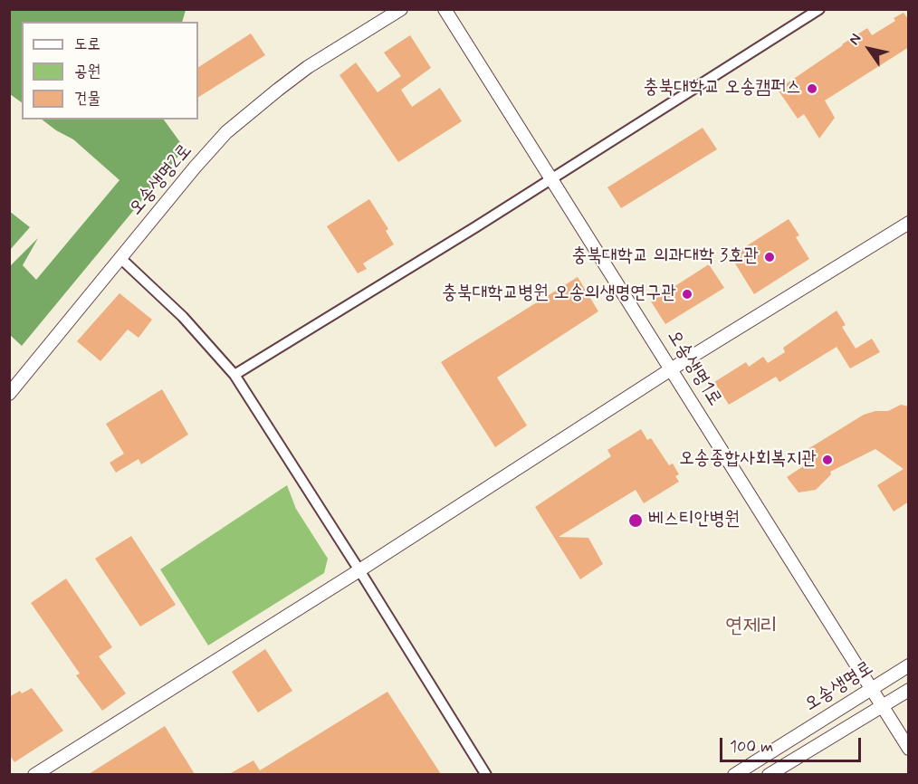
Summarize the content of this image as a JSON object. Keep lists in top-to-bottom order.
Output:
{
  "streets": {
    "street": ["오송생명2로", "오송생명1로", "오송생명로"]
  },
  "crossings": [
    ["오송생명1로", "오송생명로"]
  ],
  "districts": ["연제리"],
  "places": [
    "충북대학교 오송캠퍼스",
    "충북대학교 의과대학 3호관",
    "충북대학교병원 오송의생명연구관",
    "오송종합사회복지관",
    "베스티안병원"
  ],
  "legend": ["도로", "공원", "건물"],
  "scale_bar": "100 m",
  "north": "top left"
}
